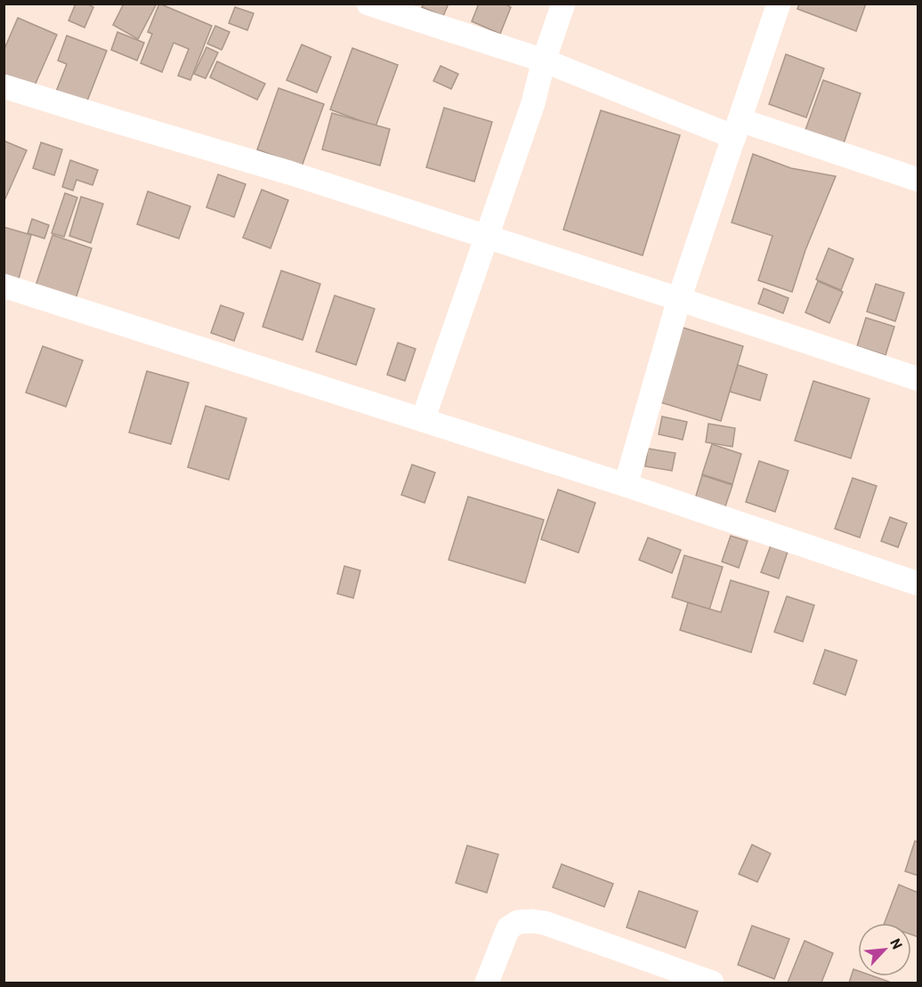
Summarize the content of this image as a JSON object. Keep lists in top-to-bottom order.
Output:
{
  "north": "top right"
}
